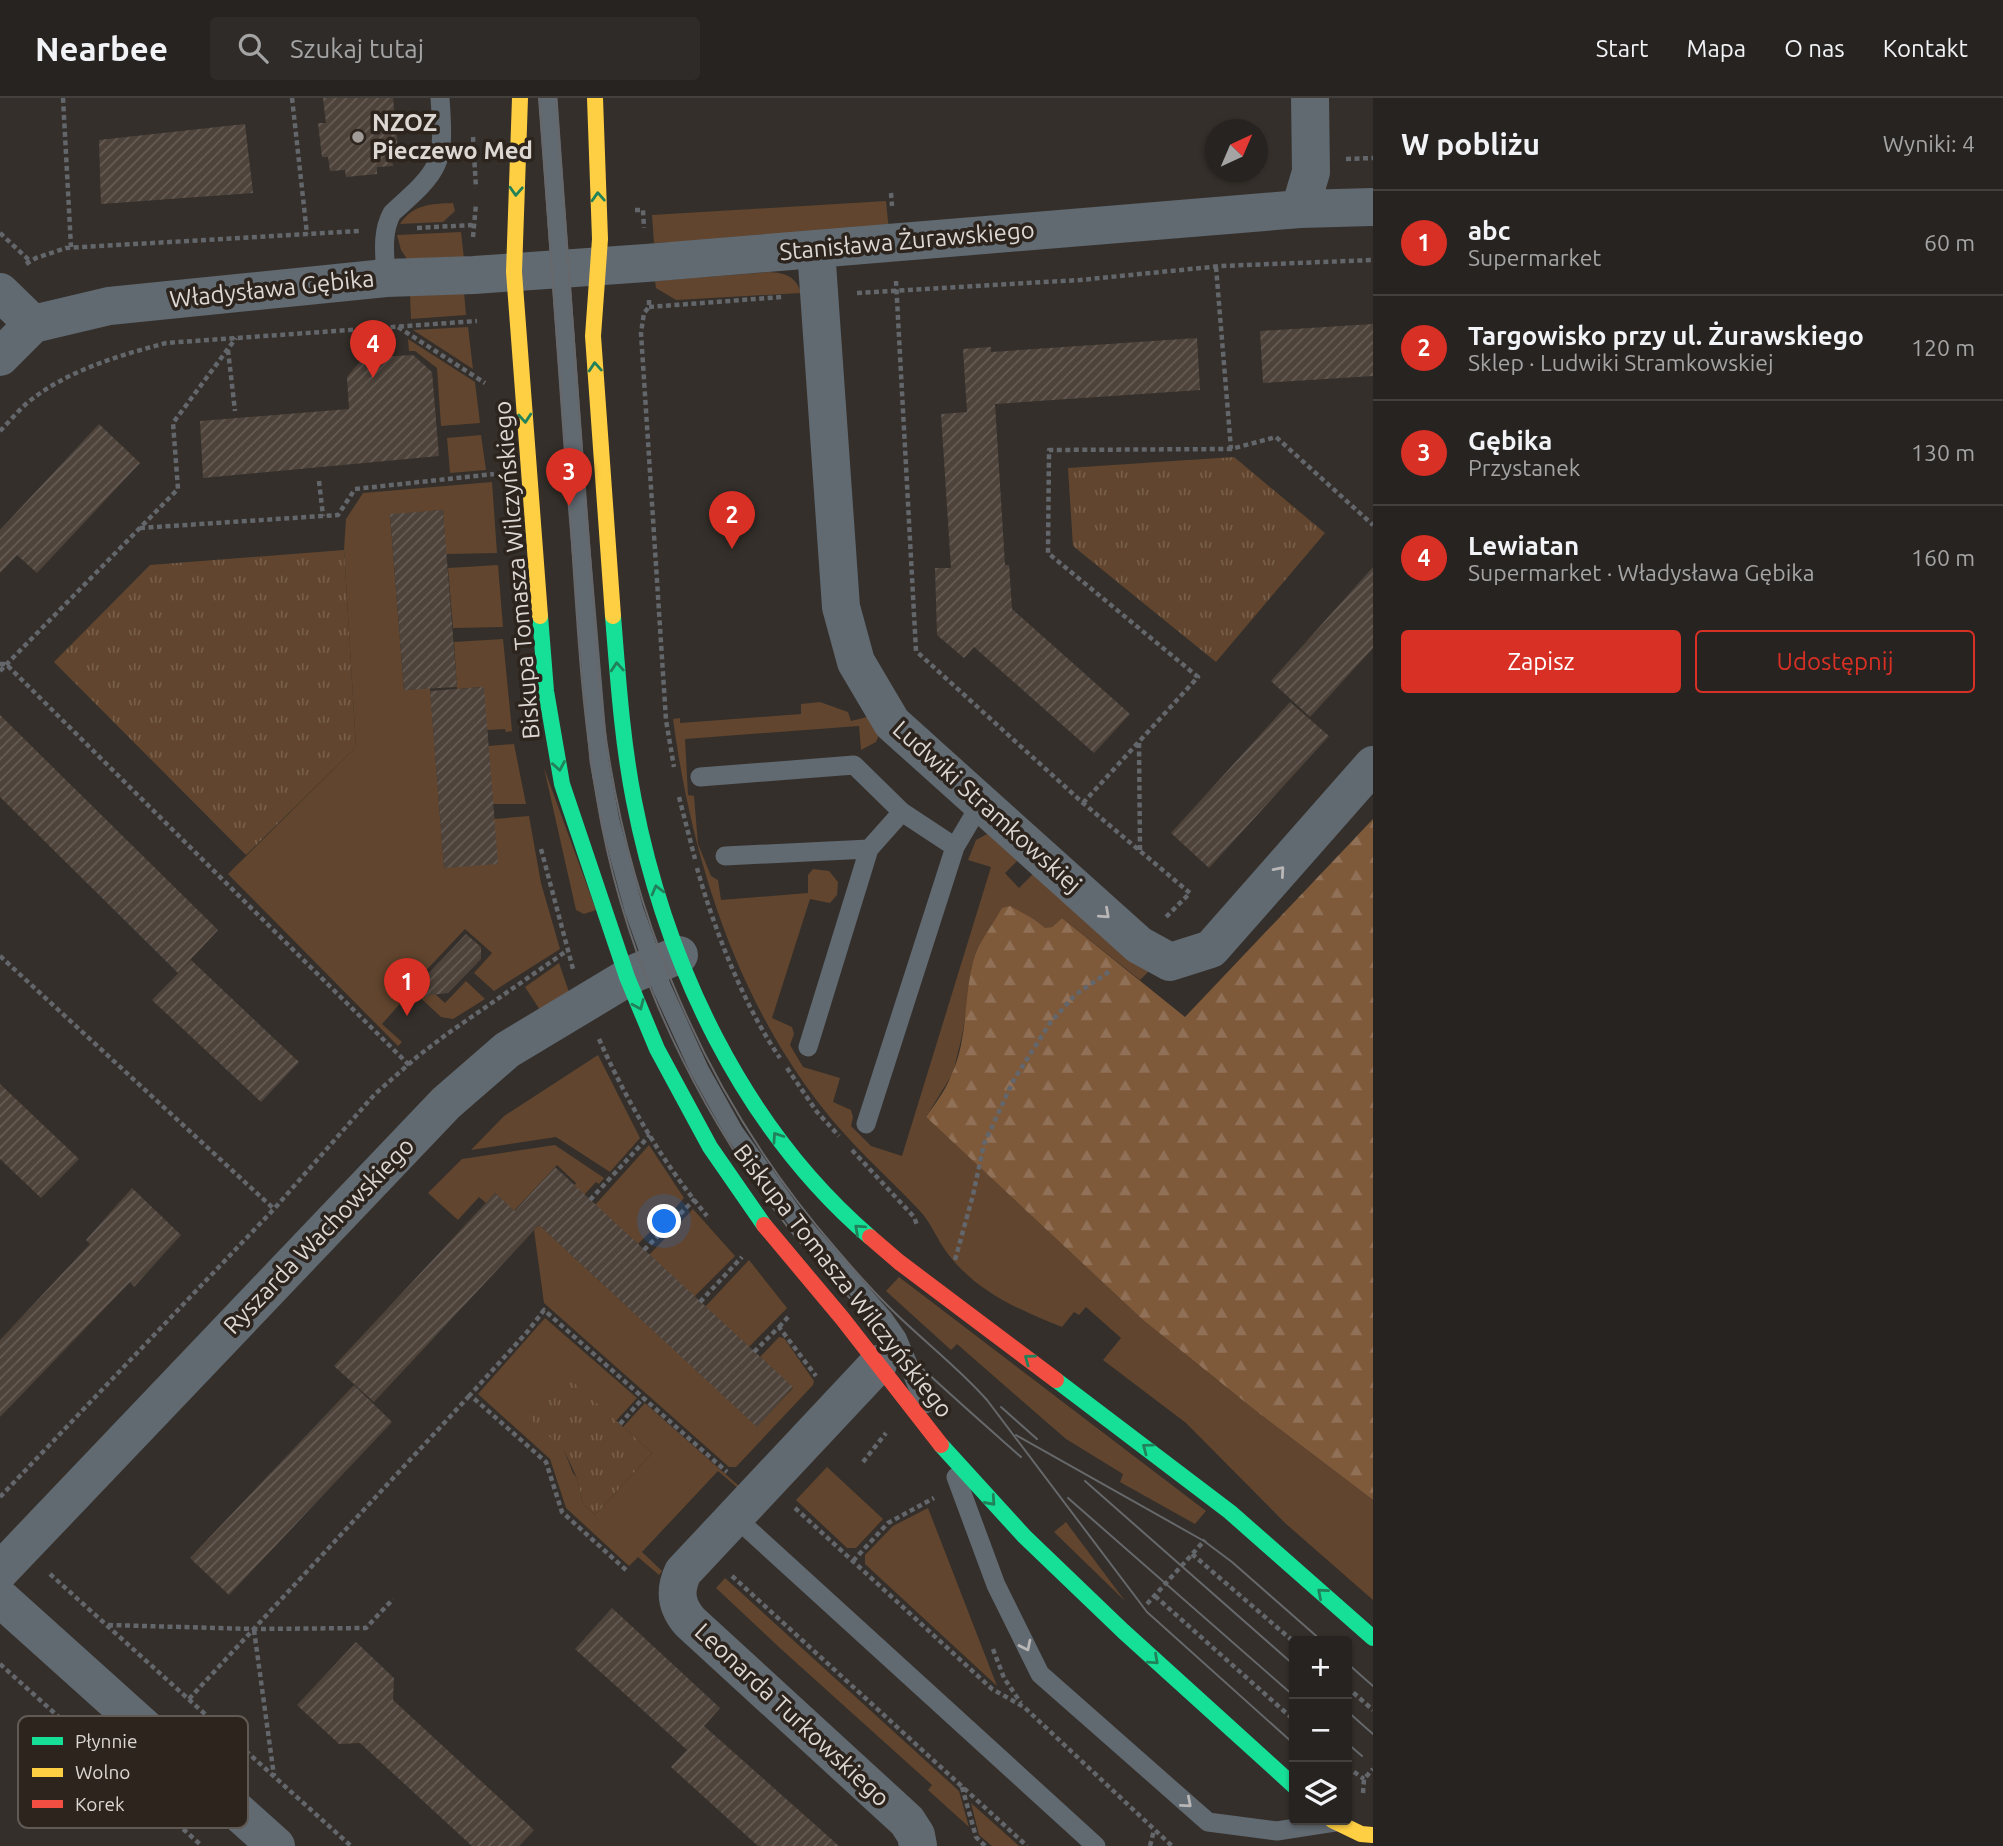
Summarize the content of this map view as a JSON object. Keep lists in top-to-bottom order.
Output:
{
  "streets": {
    "street": [
      "Stanisława Żurawskiego",
      "Władysława Gębika",
      "Biskupa Tomasza Wilczyńskiego",
      "Ludwiki Stramkowskiej",
      "Ryszarda Wachowskiego",
      "Leonarda Turkowskiego"
    ]
  },
  "crossings": [
    ["Stanisława Żurawskiego", "Władysława Gębika"],
    ["Stanisława Żurawskiego", "Biskupa Tomasza Wilczyńskiego"],
    ["Stanisława Żurawskiego", "Ludwiki Stramkowskiej"],
    ["Władysława Gębika", "Biskupa Tomasza Wilczyńskiego"],
    ["Biskupa Tomasza Wilczyńskiego", "Ryszarda Wachowskiego"],
    ["Biskupa Tomasza Wilczyńskiego", "Leonarda Turkowskiego"]
  ],
  "places": ["NZOZ Pieczewo Med"],
  "legend": ["Płynnie", "Wolno", "Korek"],
  "north": "top right",
  "page": {
    "header": "Nearbee",
    "search": "Szukaj tutaj",
    "nav": [
      "Start",
      "Mapa",
      "O nas",
      "Kontakt"
    ],
    "heading": ["W pobliżu", "Wyniki: 4"],
    "list": [
      {
        "mark": "1",
        "name": "abc",
        "note": "Supermarket",
        "value": "60 m"
      },
      {
        "mark": "2",
        "name": "Targowisko przy ul. Żurawskiego",
        "note": "Sklep · Ludwiki Stramkowskiej",
        "value": "120 m"
      },
      {
        "mark": "3",
        "name": "Gębika",
        "note": "Przystanek",
        "value": "130 m"
      },
      {
        "mark": "4",
        "name": "Lewiatan",
        "note": "Supermarket · Władysława Gębika",
        "value": "160 m"
      }
    ],
    "pins": [
      "4",
      "3",
      "2",
      "1"
    ],
    "buttons": ["Zapisz", "Udostępnij"],
    "map_buttons": ["+", "−"]
  }
}
